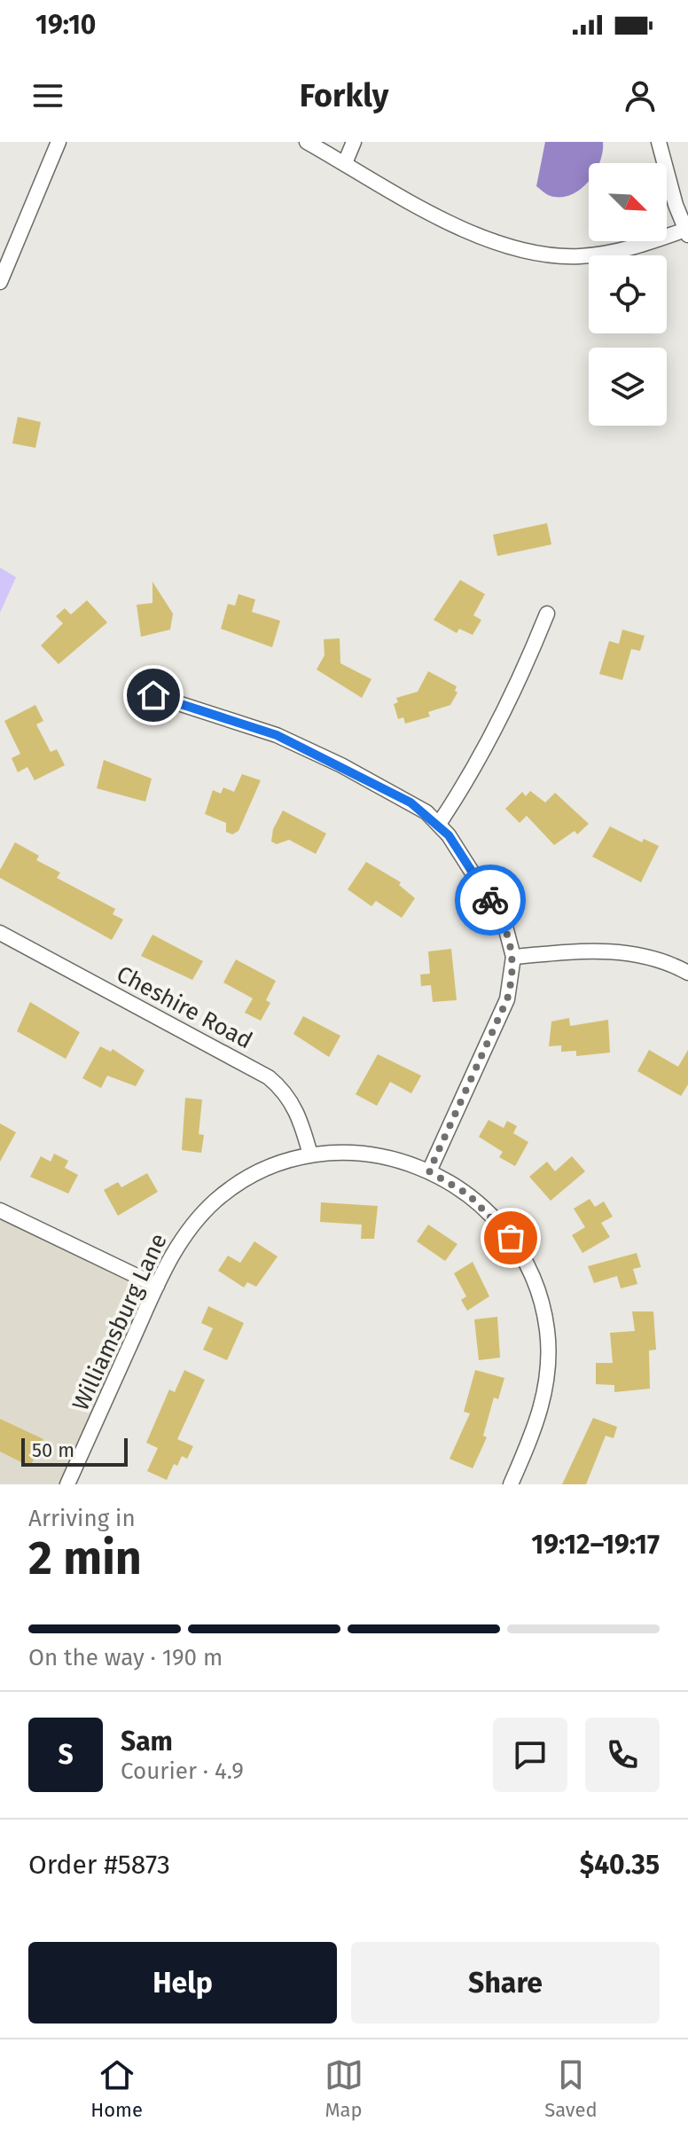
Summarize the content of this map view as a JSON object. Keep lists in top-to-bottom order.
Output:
{
  "streets": {
    "street": ["Cheshire Road", "Williamsburg Lane"]
  },
  "crossings": [
    ["Cheshire Road", "Williamsburg Lane"]
  ],
  "scale_bar": "50 m",
  "north": "bottom right",
  "page": {
    "status": "19:10",
    "header": "Forkly",
    "scale": "50 m",
    "heading": ["2 min", "Arriving in", "19:12–19:17"],
    "panel": [
      "Sam",
      "Courier · 4.9",
      "Order #5873",
      "$40.35"
    ],
    "bar": "On the way · 190 m",
    "round": "S",
    "buttons": ["Help", "Share"],
    "tabs": ["Home", "Map", "Saved"]
  }
}
